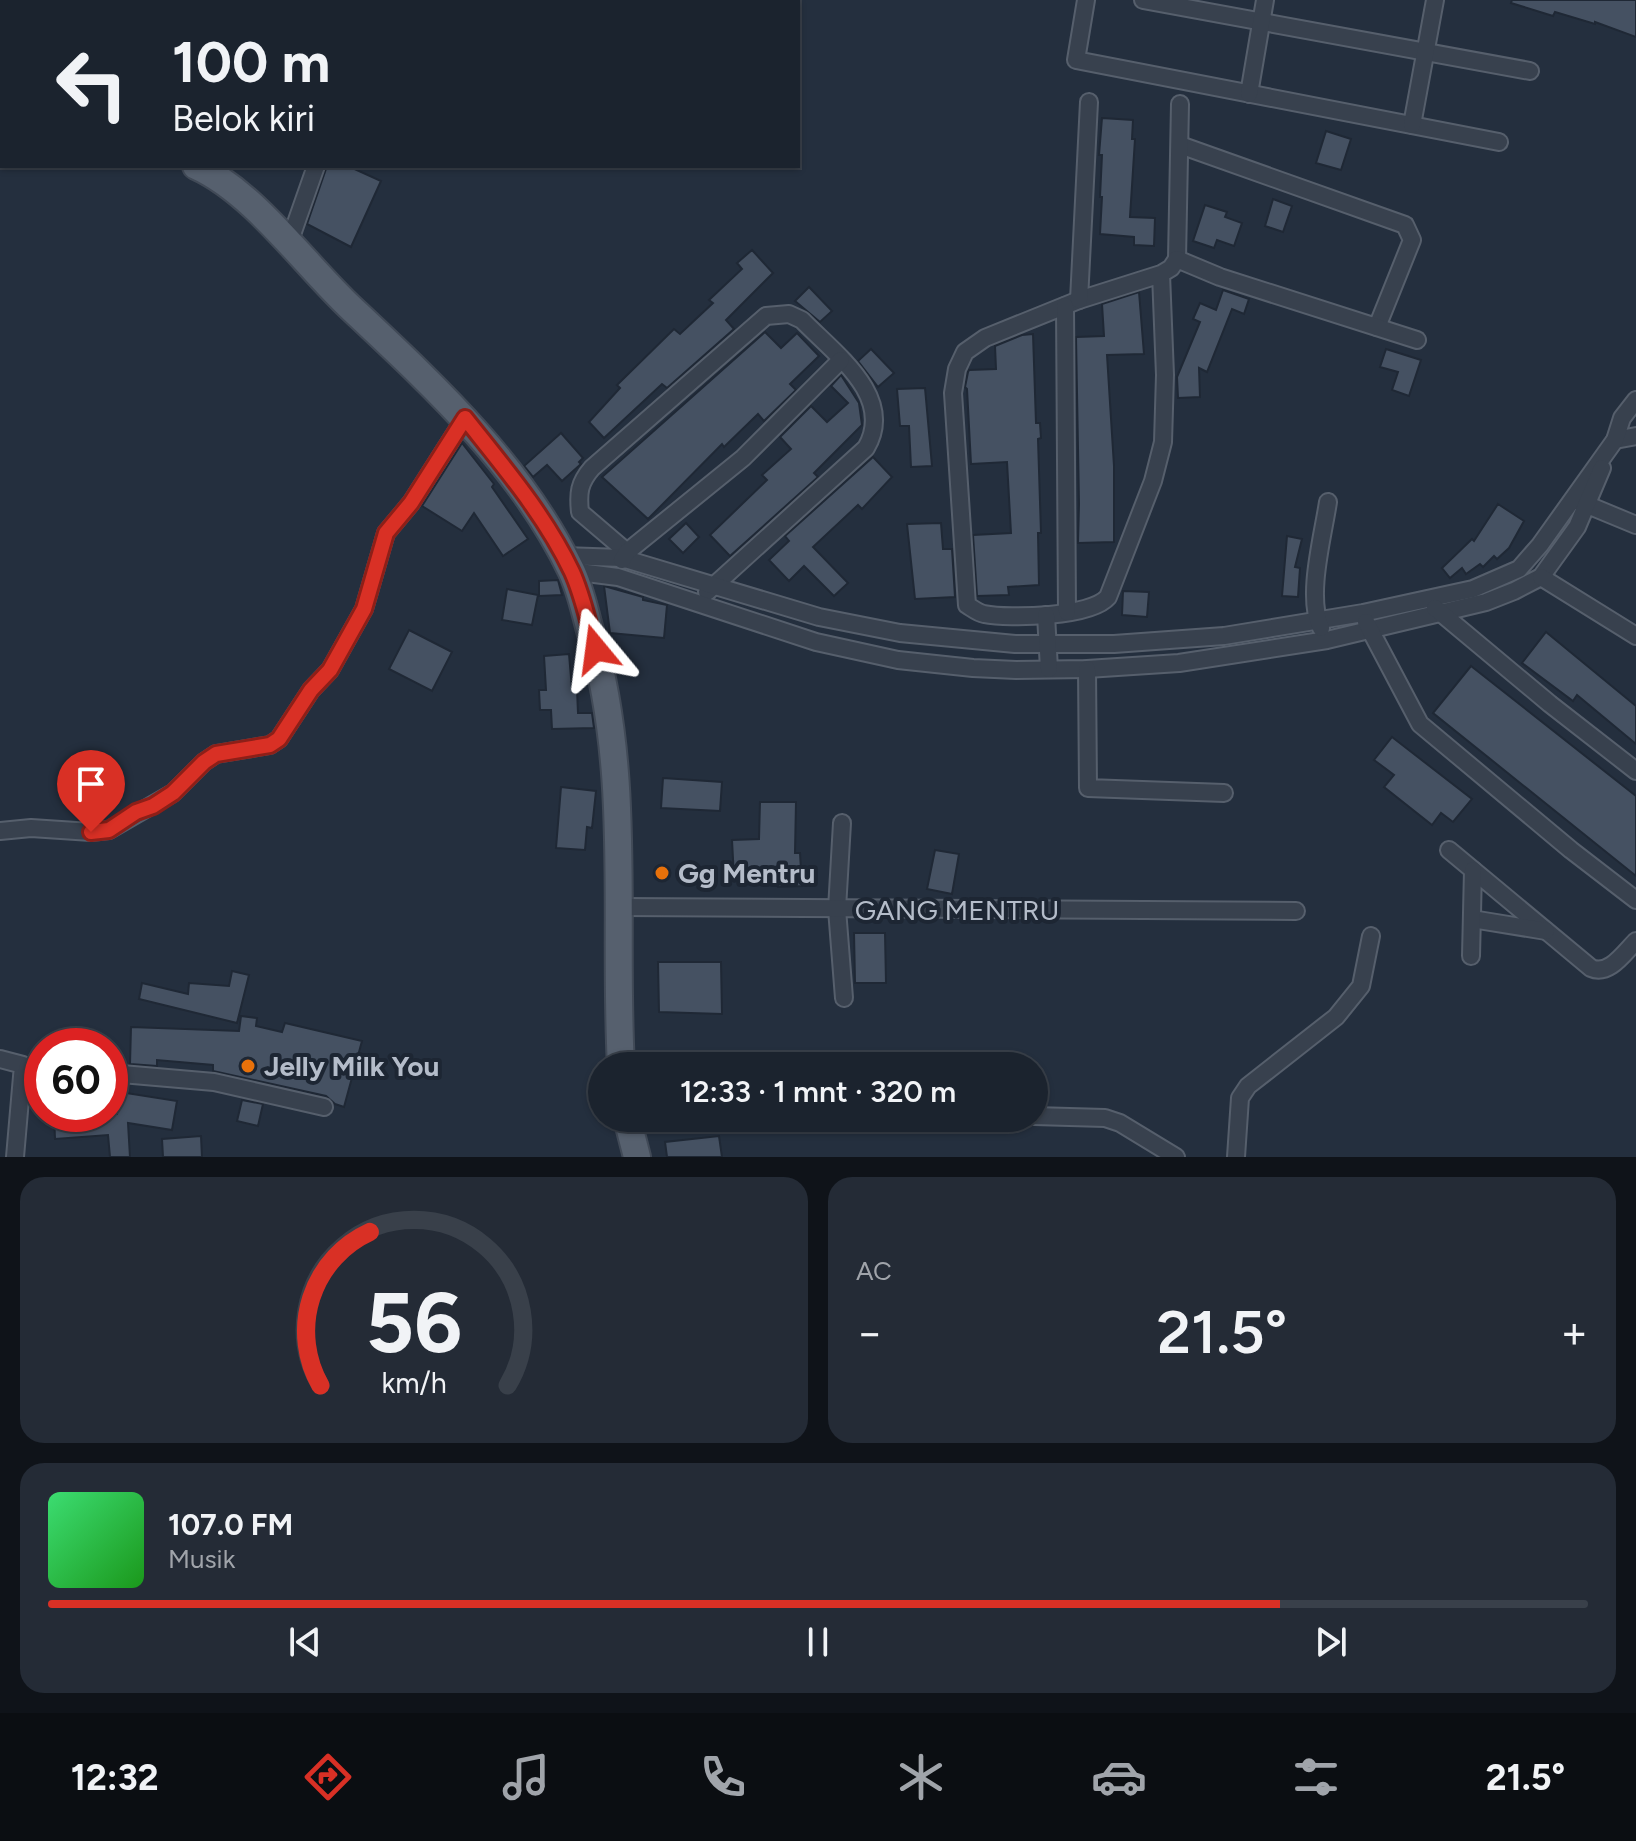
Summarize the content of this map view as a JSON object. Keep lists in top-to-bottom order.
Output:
{
  "streets": {
    "street": ["GANG MENTRU"]
  },
  "places": ["Gg Mentru", "Jelly Milk You"],
  "page": {
    "turn": ["100 m", "Belok kiri"],
    "limit": "60",
    "trip": "12:33 · 1 mnt · 320 m",
    "tile": "AC",
    "heat": ["−", "21.5°", "+"],
    "song": ["107.0 FM", "Musik"],
    "tabs": ["12:32", "21.5°"],
    "gauge": ["56", "km/h"]
  }
}
